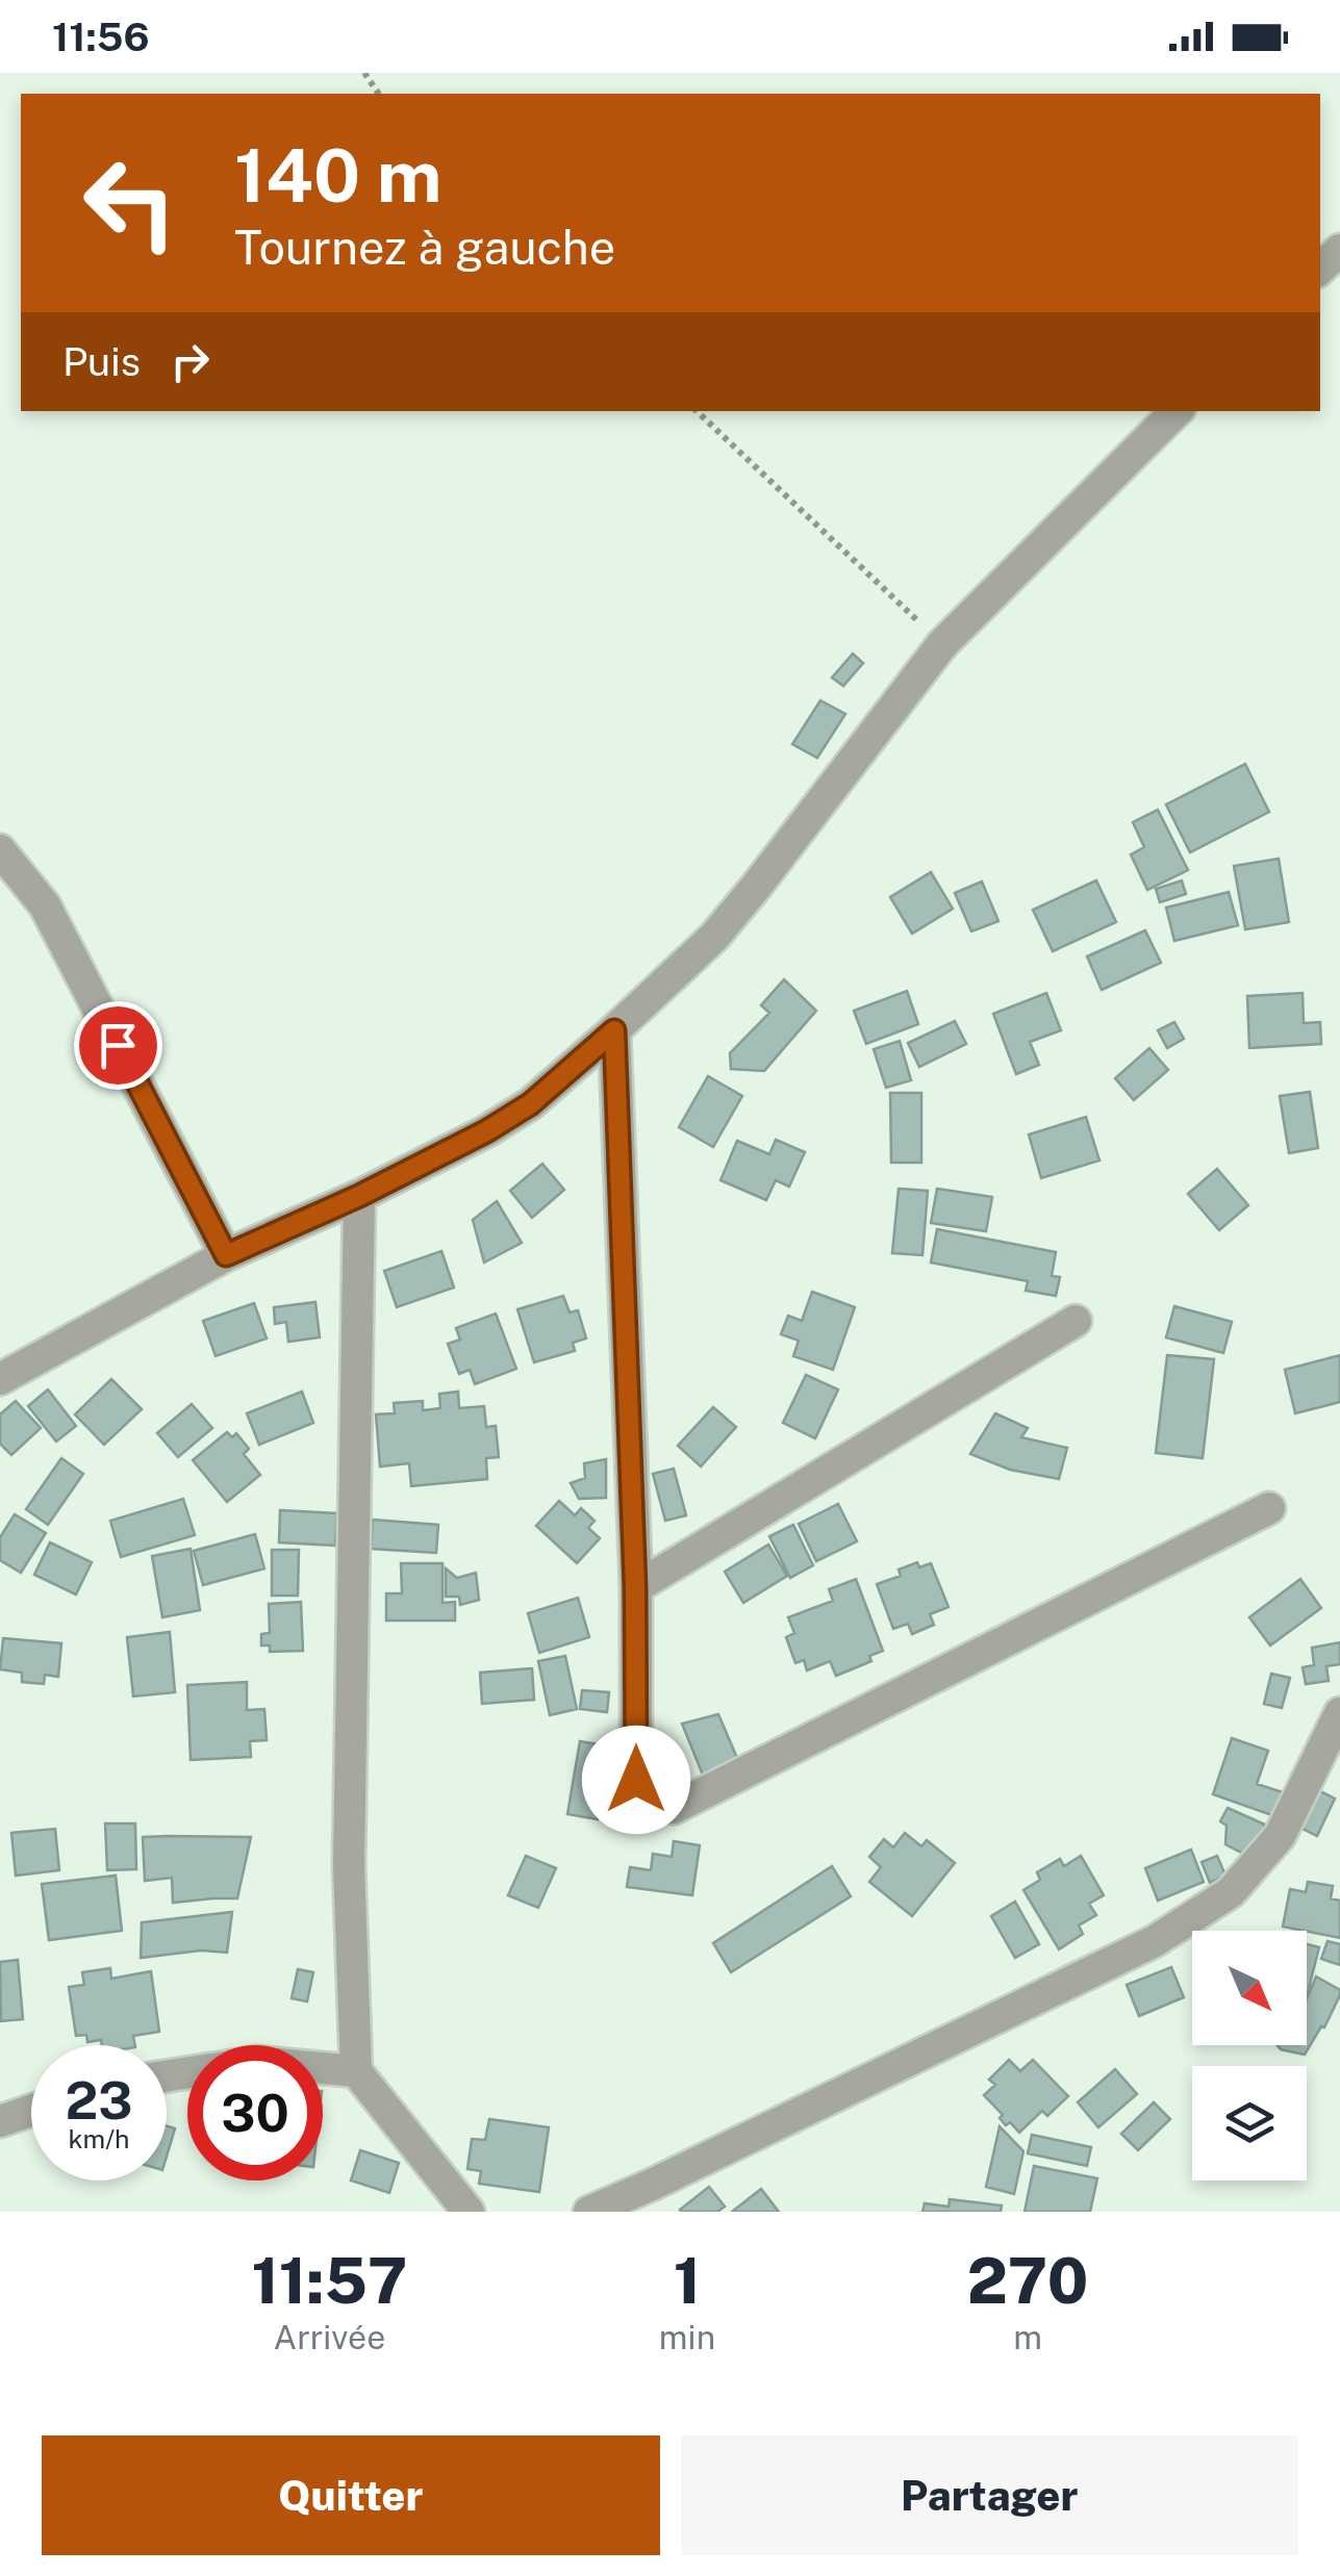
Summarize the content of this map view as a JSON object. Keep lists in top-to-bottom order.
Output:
{
  "north": "bottom right",
  "page": {
    "status": "11:56",
    "turn": ["140 m", "Tournez à gauche"],
    "then": "Puis",
    "speed": "23 km/h",
    "limit": "30",
    "eta": [
      "11:57",
      "Arrivée",
      "1",
      "min",
      "270",
      "m"
    ],
    "buttons": ["Quitter", "Partager"]
  }
}
